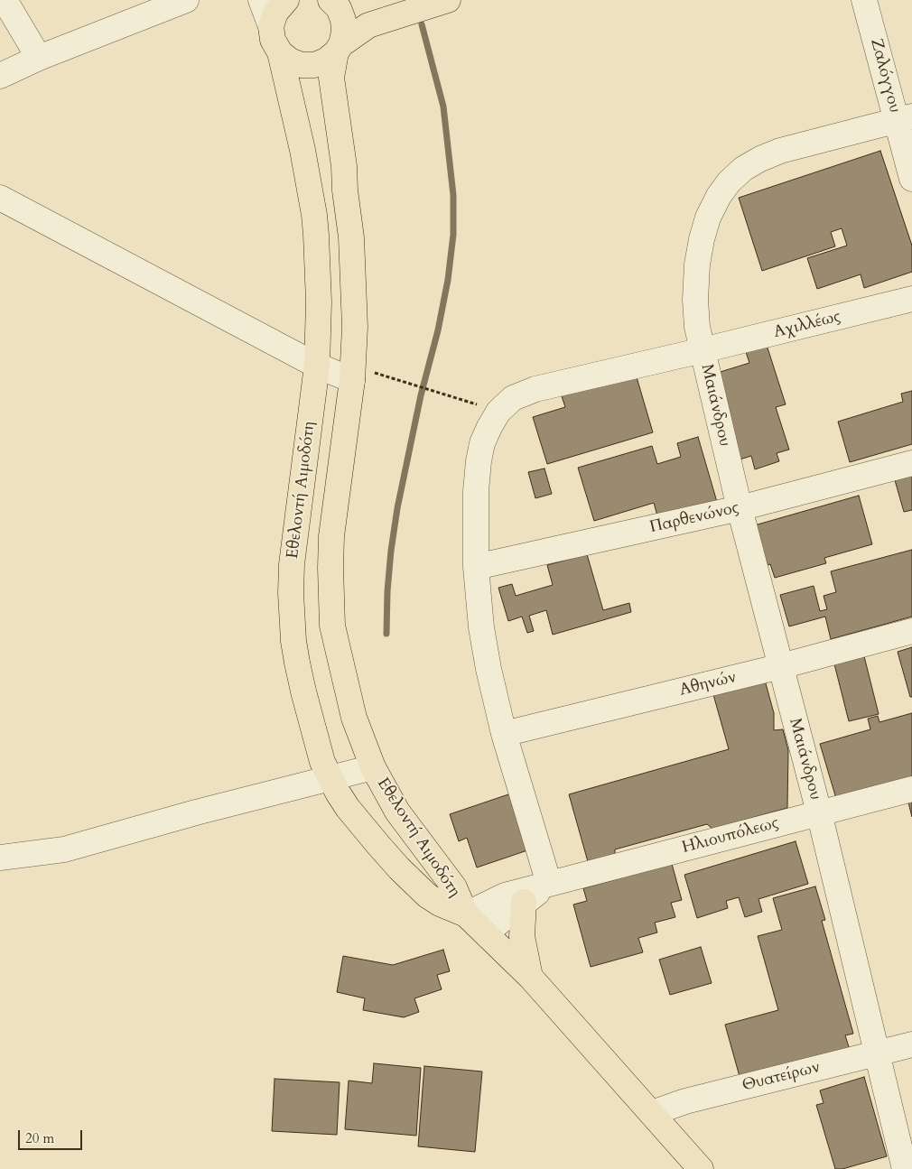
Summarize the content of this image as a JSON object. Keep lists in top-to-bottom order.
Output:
{
  "streets": {
    "main road": ["Εθελοντή Αιμοδότη"],
    "street": [
      "Ζαλόγγου",
      "Αχιλλέως",
      "Μαιάνδρου",
      "Παρθενώνος",
      "Αθηνών",
      "Ηλιουπόλεως",
      "Θυατείρων"
    ]
  },
  "crossings": [
    ["Ζαλόγγου", "Μαιάνδρου"],
    ["Αχιλλέως", "Μαιάνδρου"],
    ["Αχιλλέως", "Παρθενώνος"],
    ["Αχιλλέως", "Αθηνών"],
    ["Αχιλλέως", "Ηλιουπόλεως"],
    ["Μαιάνδρου", "Παρθενώνος"],
    ["Μαιάνδρου", "Αθηνών"],
    ["Μαιάνδρου", "Ηλιουπόλεως"],
    ["Μαιάνδρου", "Θυατείρων"],
    ["Εθελοντή Αιμοδότη", "Ηλιουπόλεως"]
  ],
  "scale_bar": "20 m"
}
